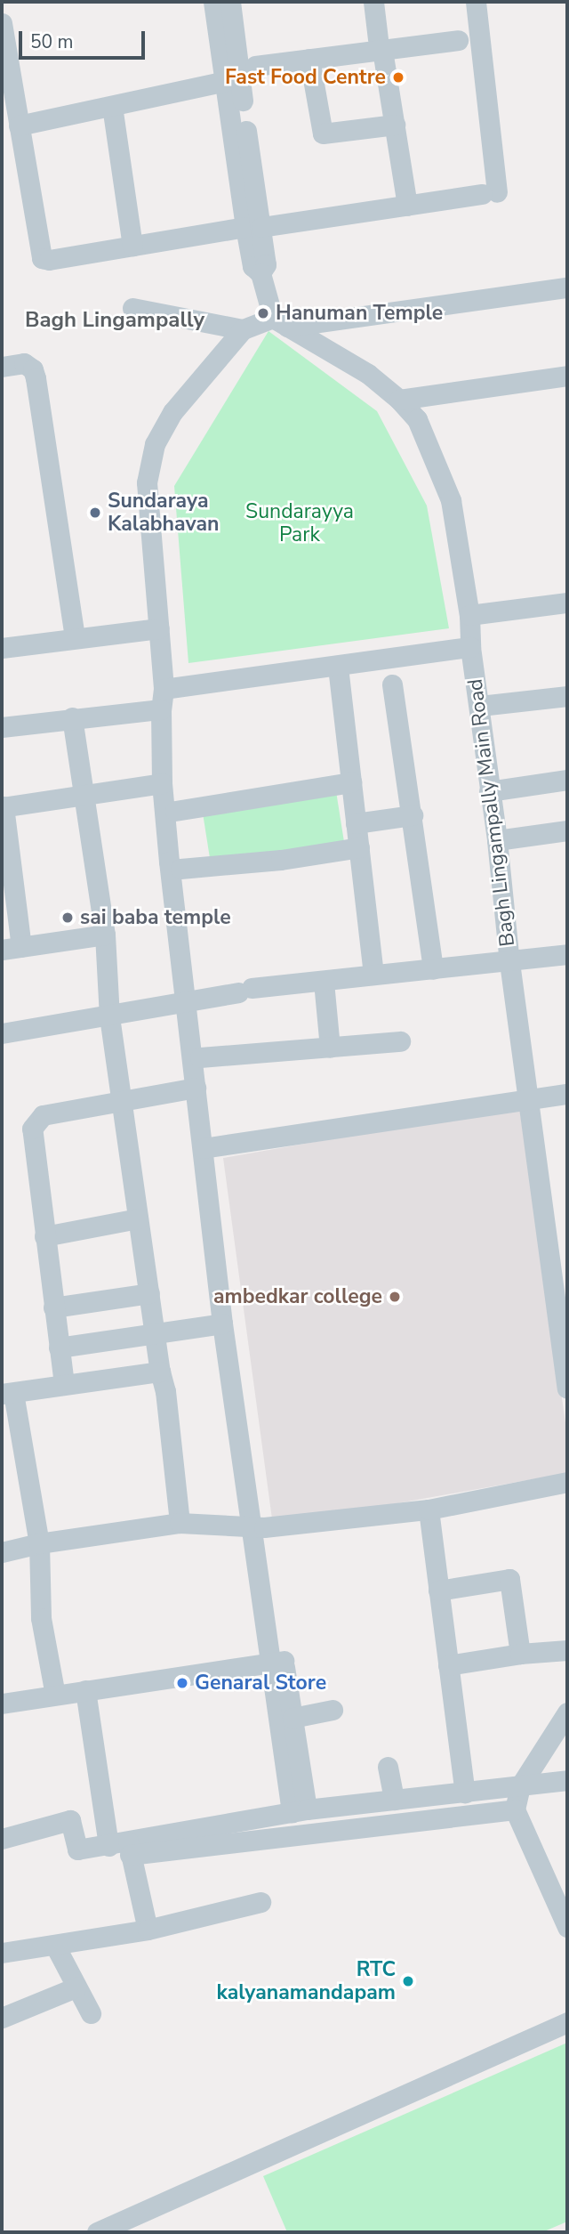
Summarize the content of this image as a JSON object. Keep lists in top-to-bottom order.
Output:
{
  "streets": {
    "street": ["Bagh Lingampally Main Road"]
  },
  "districts": ["Bagh Lingampally"],
  "parks": ["Sundarayya Park"],
  "places": [
    "Fast Food Centre",
    "Hanuman Temple",
    "Sundaraya Kalabhavan",
    "sai baba temple",
    "ambedkar college",
    "Genaral Store",
    "RTC kalyanamandapam"
  ],
  "scale_bar": "50 m"
}
